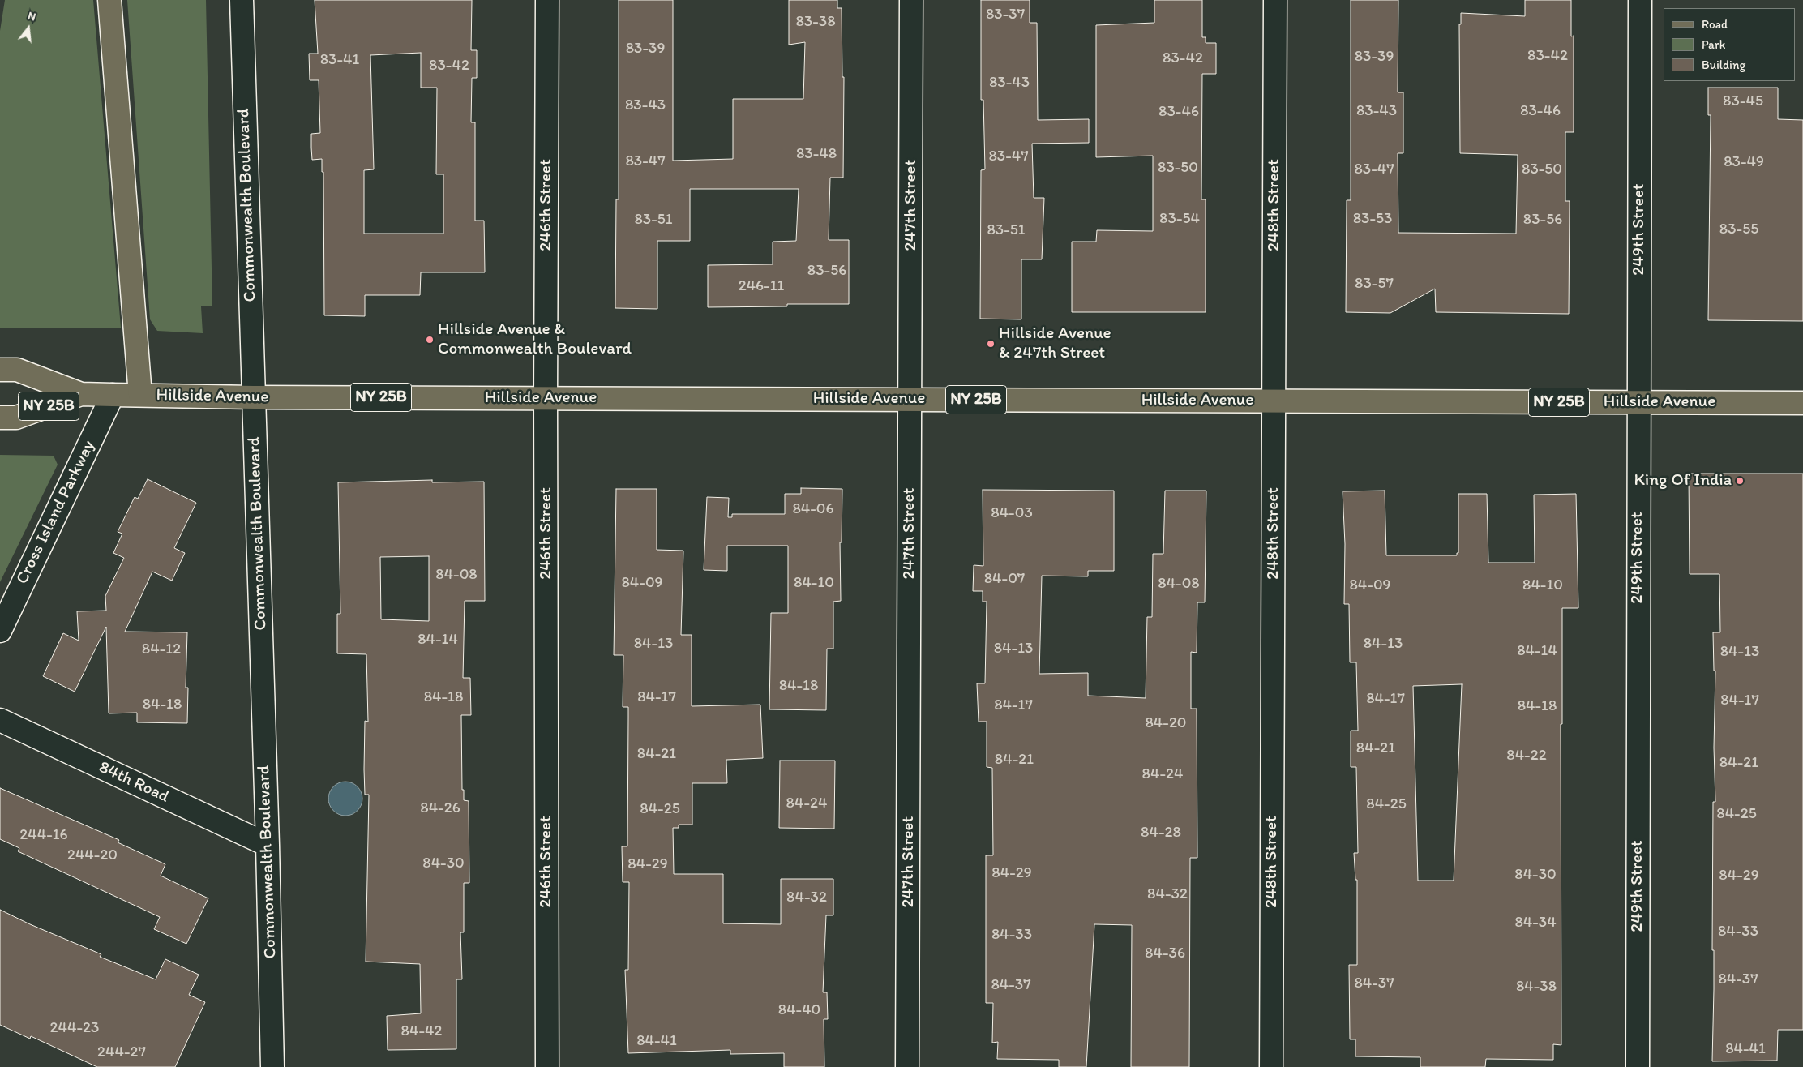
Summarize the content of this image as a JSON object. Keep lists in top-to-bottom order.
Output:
{
  "streets": {
    "main road": ["Hillside Avenue", "NY 25B"],
    "street": [
      "Commonwealth Boulevard",
      "246th Street",
      "247th Street",
      "248th Street",
      "249th Street",
      "Cross Island Parkway",
      "84th Road"
    ]
  },
  "crossings": [
    ["Commonwealth Boulevard", "Hillside Avenue"],
    ["Commonwealth Boulevard", "84th Road"],
    ["246th Street", "Hillside Avenue"],
    ["247th Street", "Hillside Avenue"],
    ["248th Street", "Hillside Avenue"],
    ["249th Street", "Hillside Avenue"],
    ["Hillside Avenue", "Cross Island Parkway"]
  ],
  "places": ["Hillside Avenue & Commonwealth Boulevard", "Hillside Avenue & 247th Street", "King Of India"],
  "house_numbers": [
    "83-37",
    "83-38",
    "83-39",
    "83-42",
    "83-39",
    "83-42",
    "83-41",
    "83-42",
    "83-43",
    "83-45",
    "83-43",
    "83-43",
    "83-46",
    "83-46",
    "83-48",
    "83-47",
    "83-47",
    "83-49",
    "83-50",
    "83-47",
    "83-50",
    "83-54",
    "83-53",
    "83-51",
    "83-56",
    "83-55",
    "83-51",
    "83-56",
    "83-57",
    "246-11",
    "84-06",
    "84-03",
    "84-08",
    "84-07",
    "84-09",
    "84-10",
    "84-08",
    "84-09",
    "84-10",
    "84-14",
    "84-13",
    "84-13",
    "84-13",
    "84-12",
    "84-14",
    "84-13",
    "84-18",
    "84-18",
    "84-17",
    "84-17",
    "84-17",
    "84-18",
    "84-17",
    "84-18",
    "84-20",
    "84-21",
    "84-21",
    "84-22",
    "84-21",
    "84-21",
    "84-24",
    "84-24",
    "84-25",
    "84-26",
    "84-25",
    "84-25",
    "84-28",
    "244-16",
    "244-20",
    "84-30",
    "84-29",
    "84-29",
    "84-30",
    "84-29",
    "84-32",
    "84-32",
    "84-34",
    "84-33",
    "84-33",
    "84-36",
    "84-37",
    "84-37",
    "84-37",
    "84-38",
    "84-40",
    "244-23",
    "84-42",
    "84-41",
    "84-41",
    "244-27"
  ],
  "legend": ["Road", "Park", "Building"],
  "north": "top"
}
